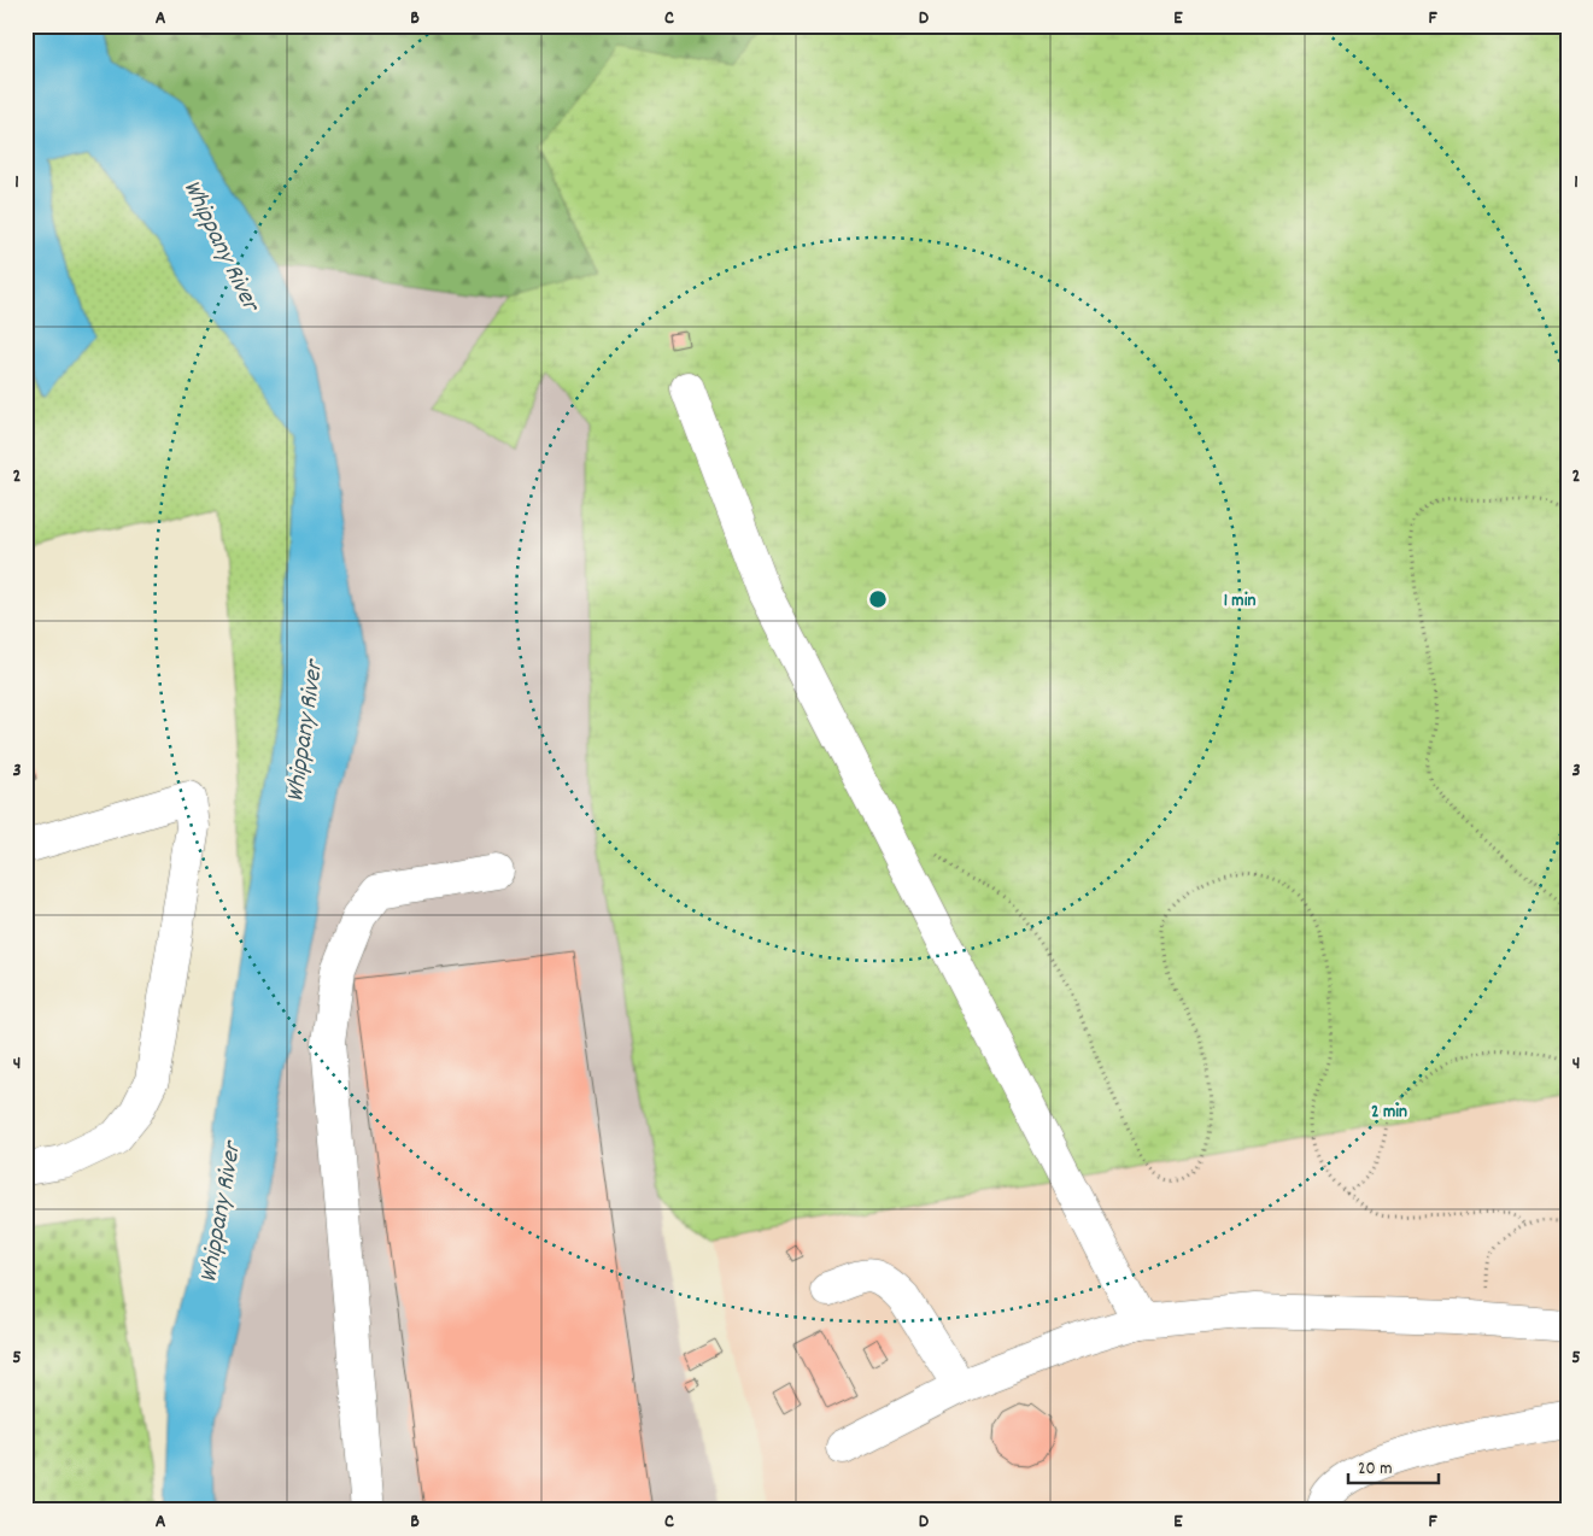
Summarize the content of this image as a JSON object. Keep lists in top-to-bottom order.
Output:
{
  "water": ["Whippany River"],
  "scale_bar": "20 m",
  "grid": {
    "columns": [
      "A",
      "B",
      "C",
      "D",
      "E",
      "F"
    ],
    "rows": [
      "1",
      "2",
      "3",
      "4",
      "5"
    ]
  },
  "rings": ["1 min", "2 min"]
}
